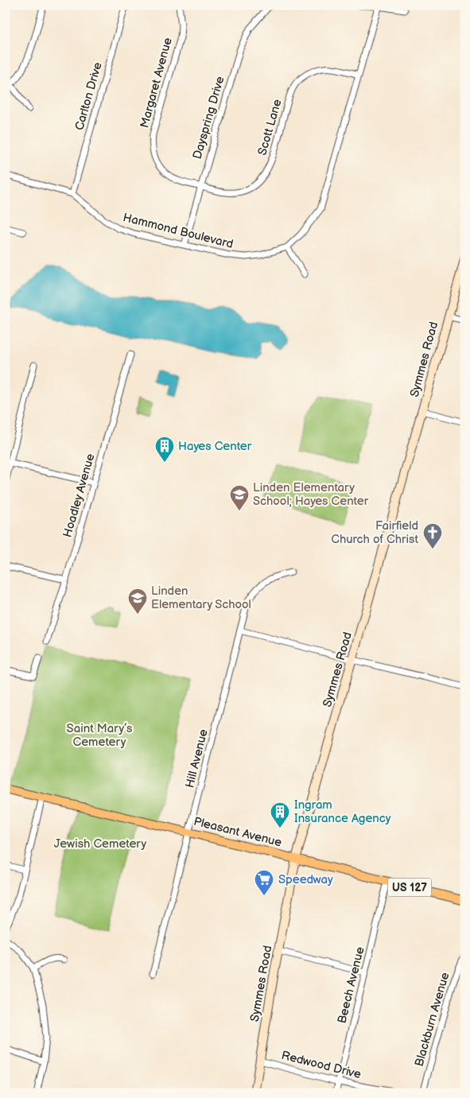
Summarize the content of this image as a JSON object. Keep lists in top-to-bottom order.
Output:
{
  "streets": {
    "main road": ["Symmes Road", "Pleasant Avenue", "US 127"],
    "street": [
      "Margaret Avenue",
      "Carlton Drive",
      "Dayspring Drive",
      "Scott Lane",
      "Hammond Boulevard",
      "Hoadley Avenue",
      "Hill Avenue",
      "Beech Avenue",
      "Blackburn Avenue",
      "Redwood Drive"
    ]
  },
  "crossings": [
    ["Margaret Avenue", "Dayspring Drive"],
    ["Margaret Avenue", "Scott Lane"],
    ["Carlton Drive", "Hammond Boulevard"],
    ["Dayspring Drive", "Scott Lane"],
    ["Dayspring Drive", "Hammond Boulevard"],
    ["Scott Lane", "Hammond Boulevard"],
    ["Symmes Road", "Pleasant Avenue"],
    ["Symmes Road", "Redwood Drive"],
    ["Hill Avenue", "Pleasant Avenue"],
    ["Pleasant Avenue", "Beech Avenue"],
    ["Beech Avenue", "Redwood Drive"]
  ],
  "parks": ["Saint Mary’s Cemetery", "Jewish Cemetery"],
  "places": {
    "building": ["Hayes Center", "Ingram Insurance Agency"],
    "school or university": ["Linden Elementary School; Hayes Center", "Linden Elementary School"],
    "church": ["Fairfield Church of Christ"],
    "supermarket": ["Speedway"]
  }
}
